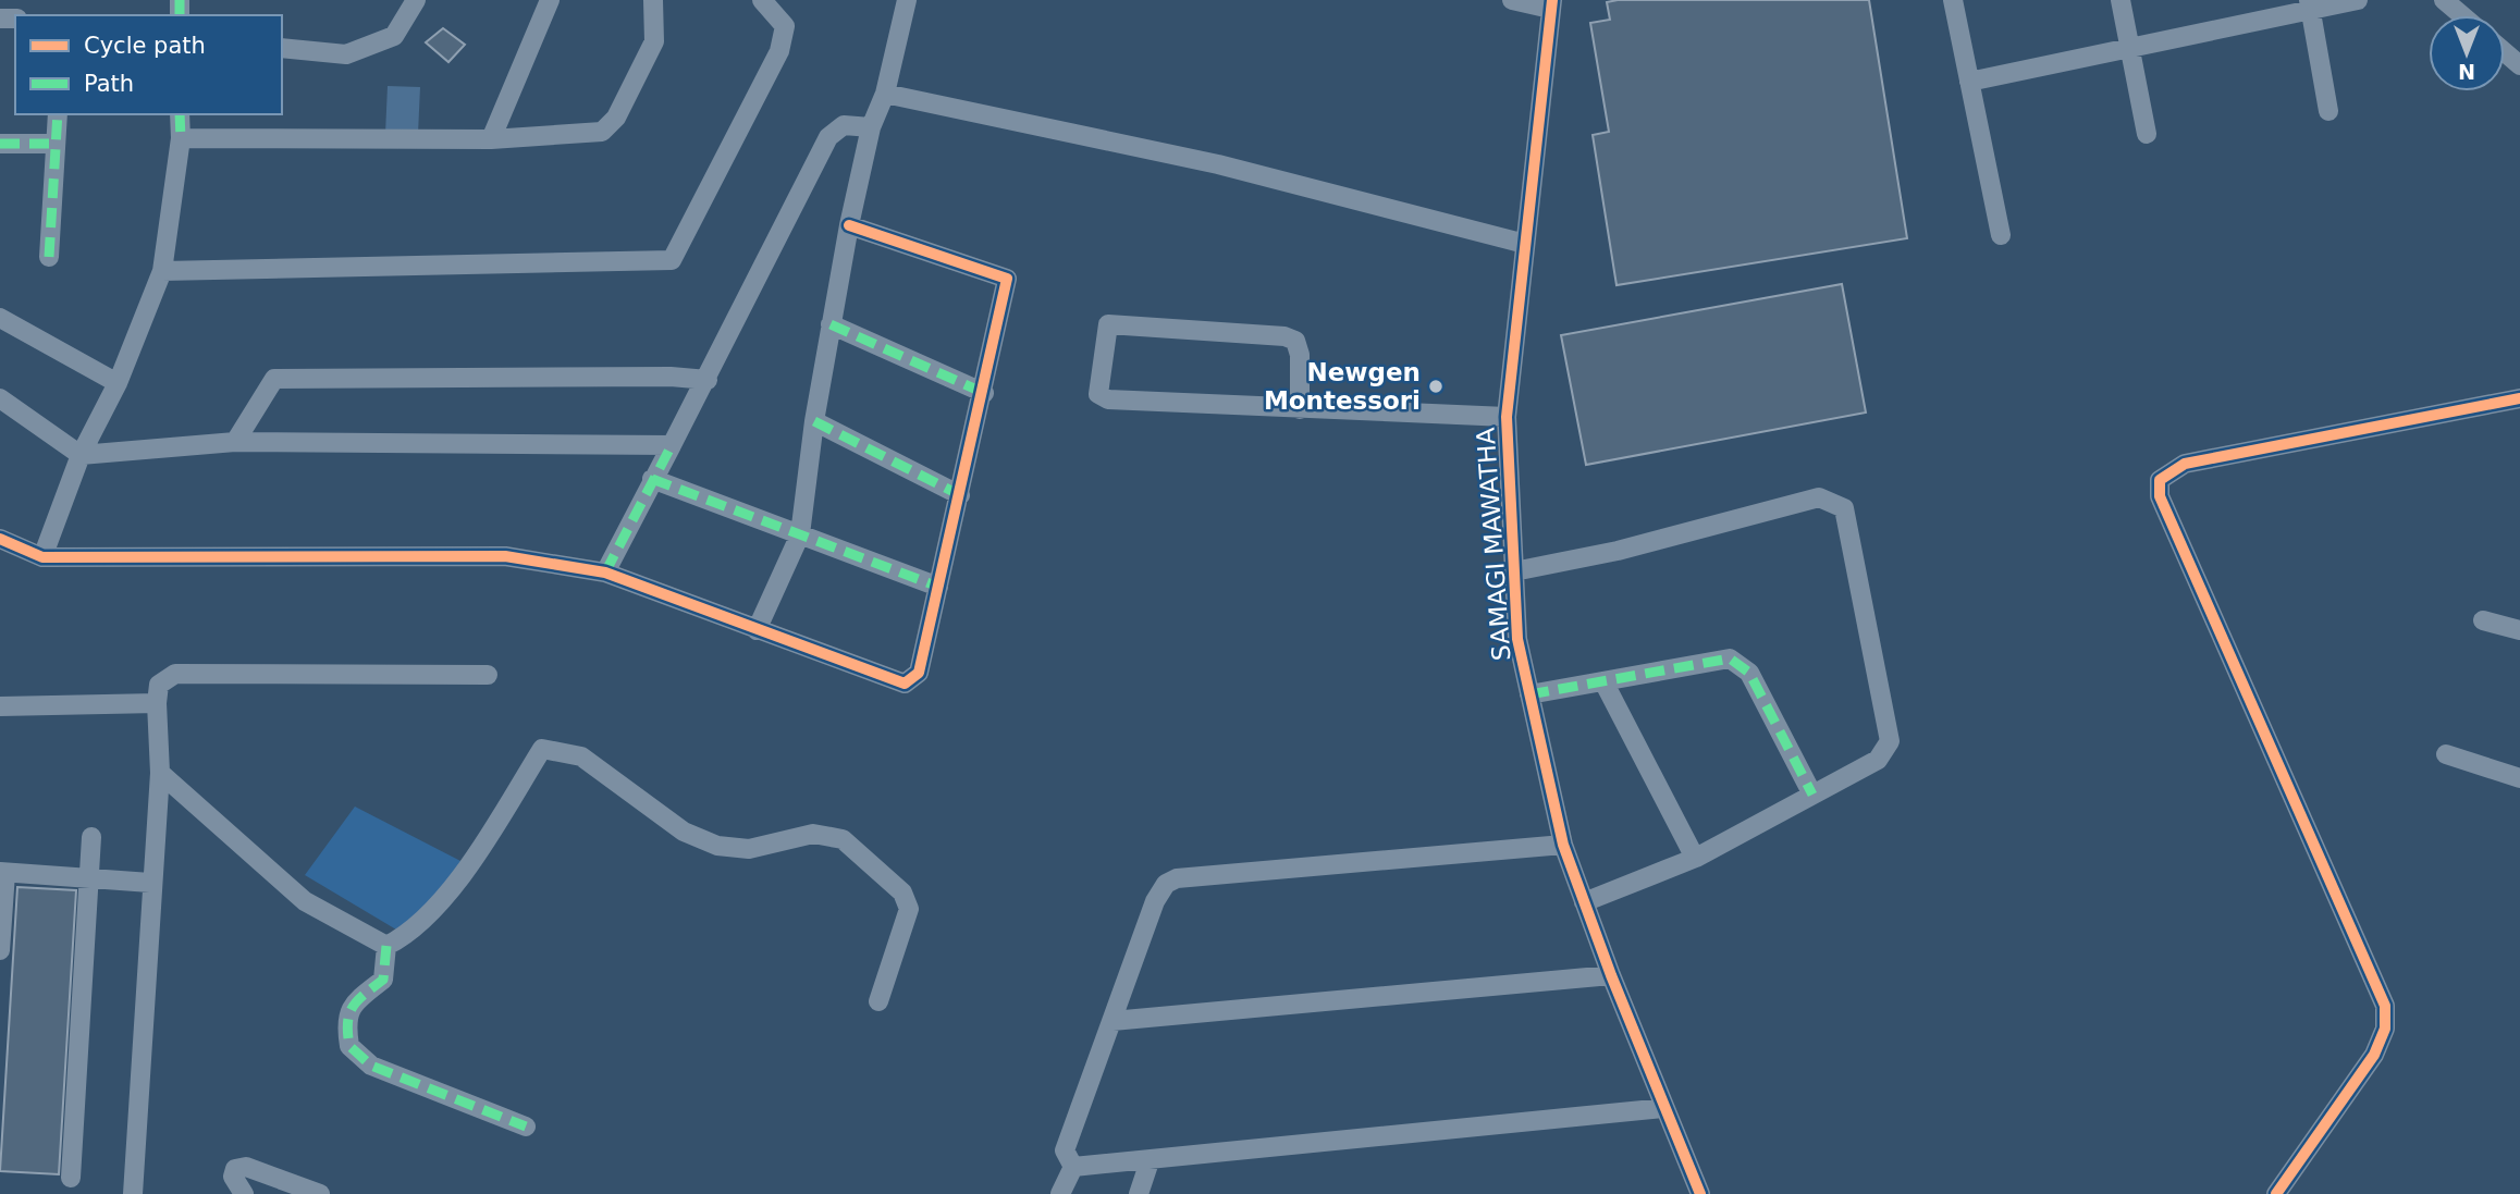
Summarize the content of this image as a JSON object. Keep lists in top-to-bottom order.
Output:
{
  "streets": {
    "street": ["SAMAGI MAWATHA"]
  },
  "places": ["Newgen Montessori"],
  "legend": ["Cycle path", "Path"],
  "north": "bottom"
}
